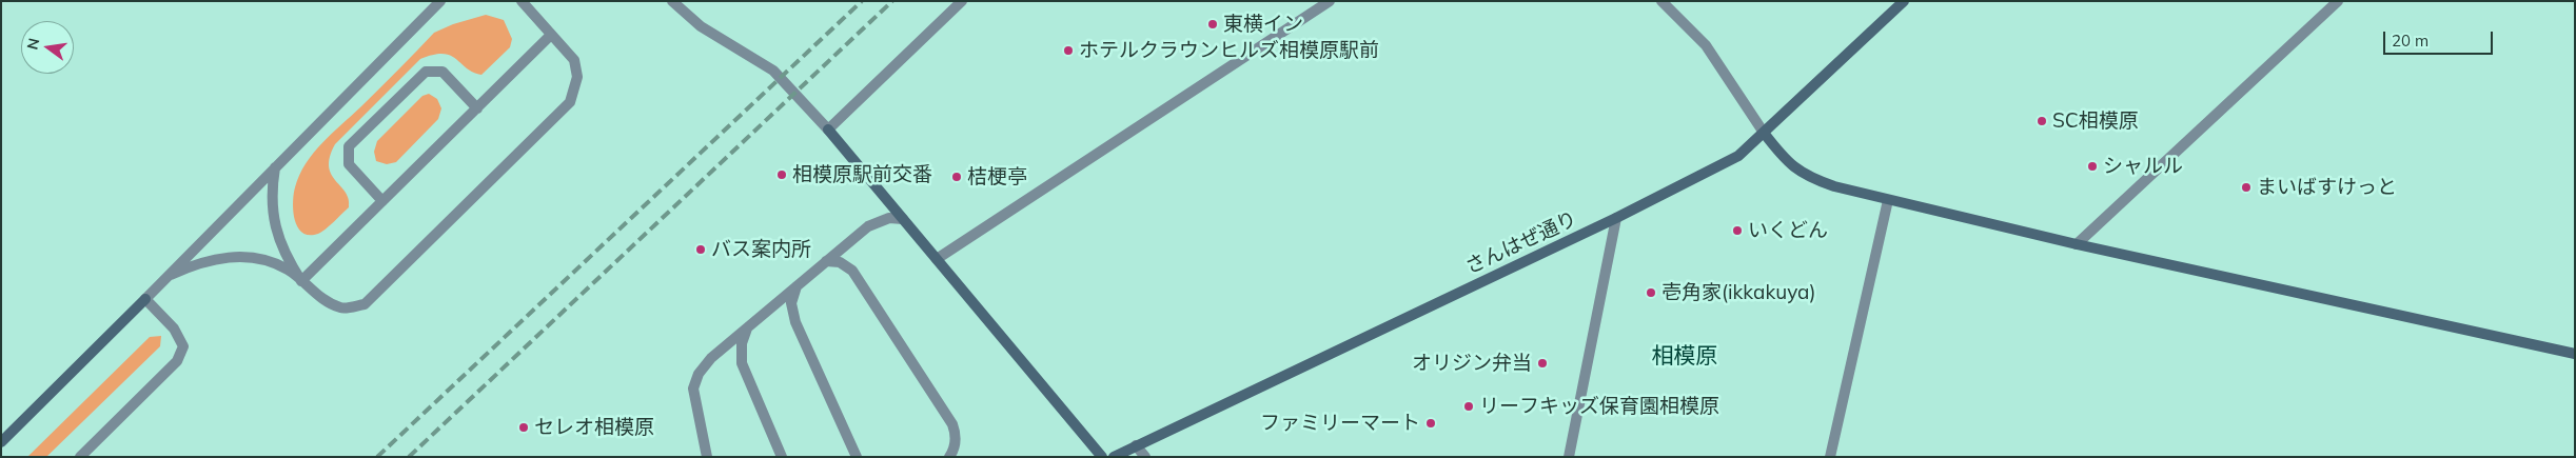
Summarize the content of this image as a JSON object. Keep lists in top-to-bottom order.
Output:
{
  "streets": {
    "street": ["さんはぜ通り"]
  },
  "districts": ["相模原"],
  "places": [
    "東横イン",
    "ホテルクラウンヒルズ相模原駅前",
    "SC相模原",
    "シャルル",
    "相模原駅前交番",
    "桔梗亭",
    "まいばすけっと",
    "いくどん",
    "バス案内所",
    "壱角家(ikkakuya)",
    "オリジン弁当",
    "リーフキッズ保育園相模原",
    "ファミリーマート",
    "セレオ相模原"
  ],
  "scale_bar": "20 m",
  "north": "left"
}
